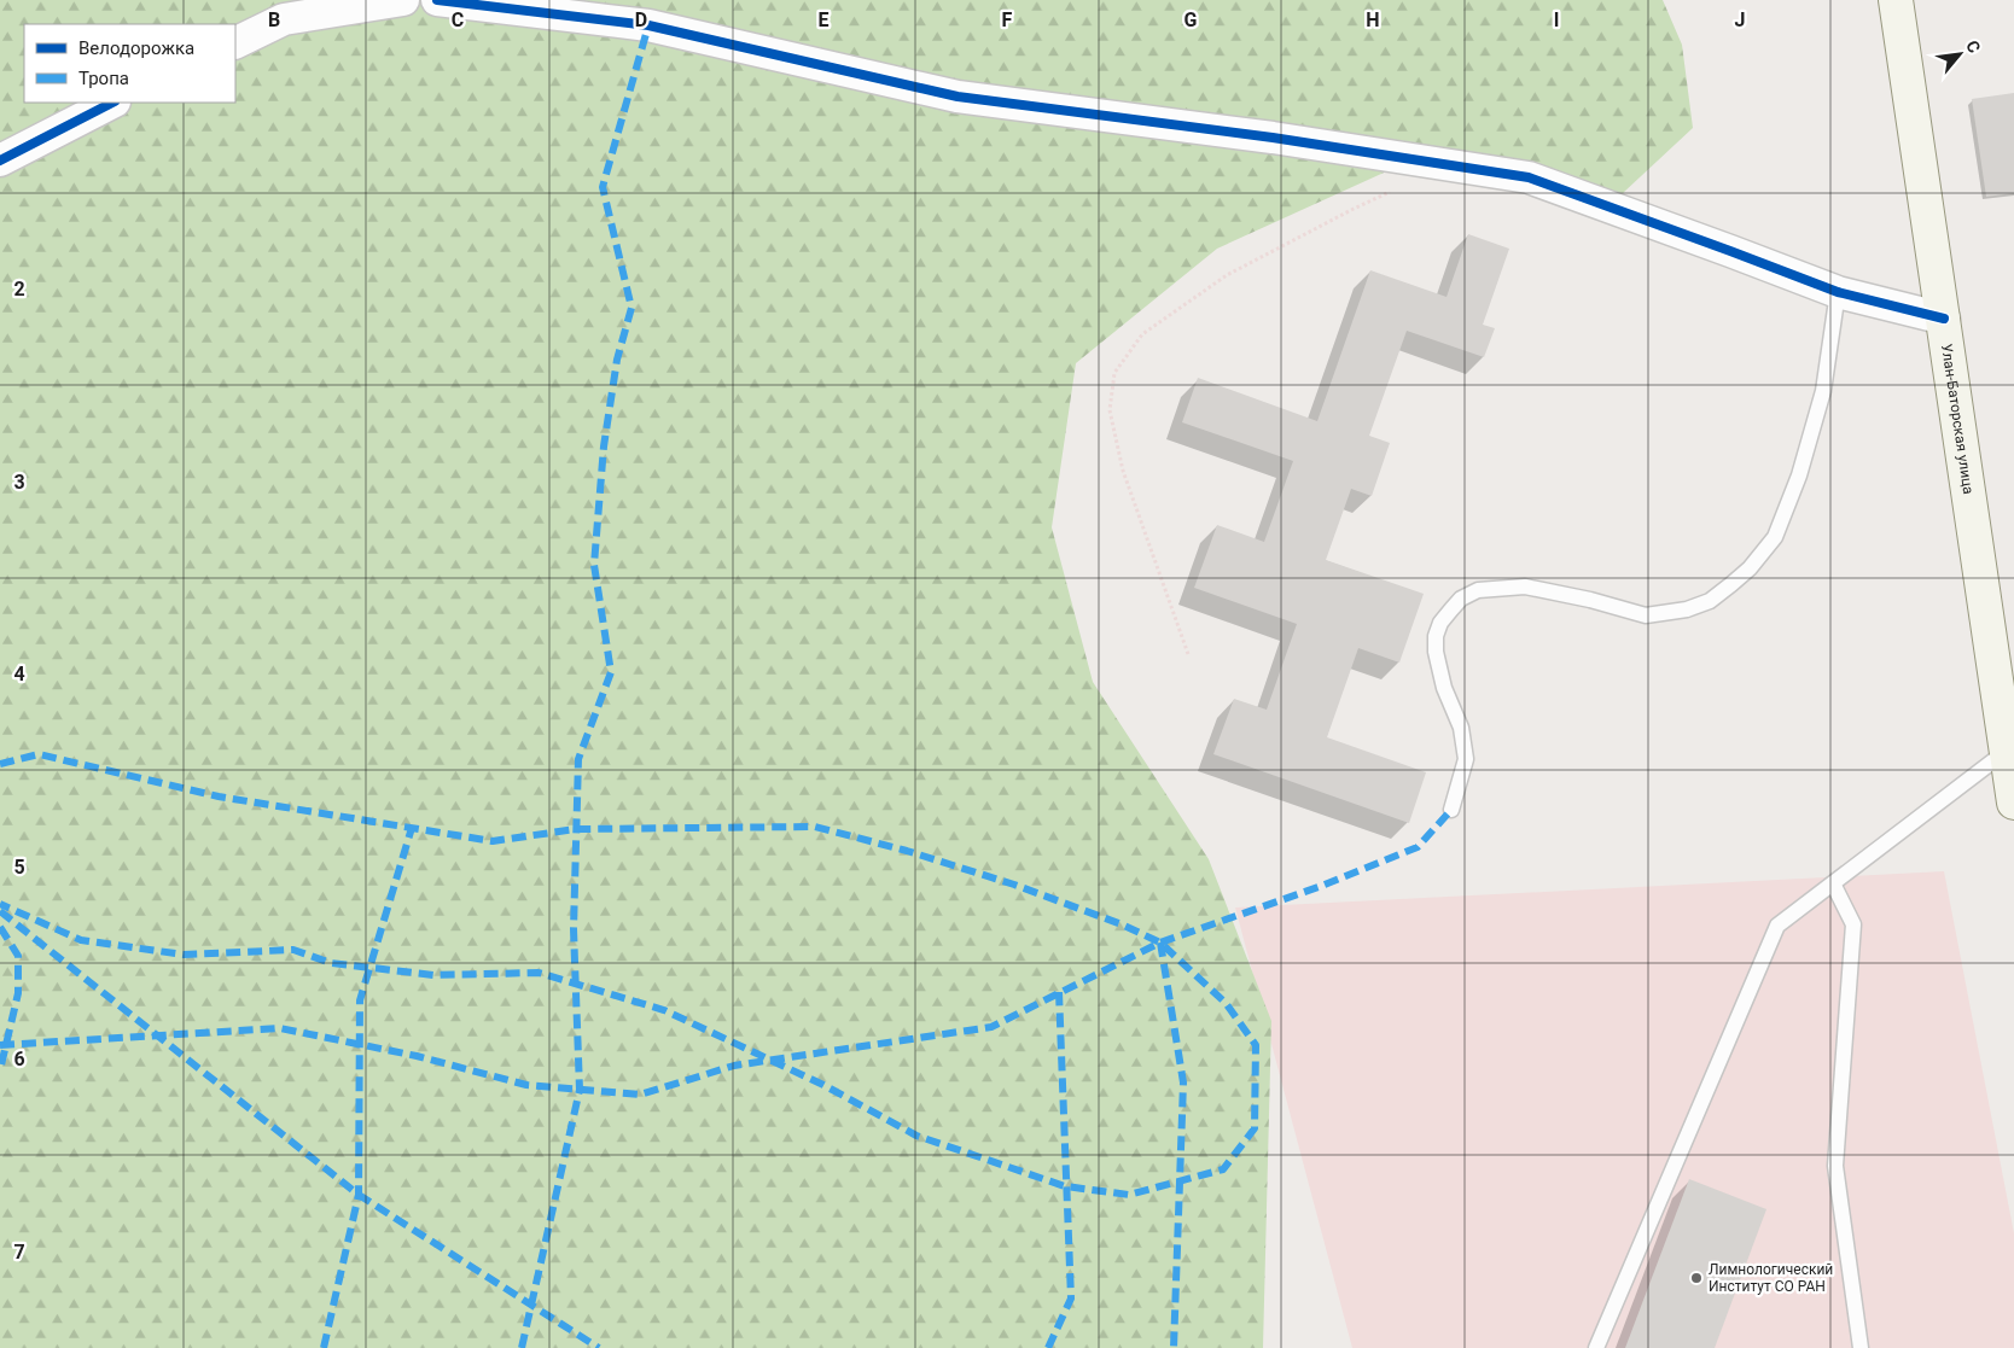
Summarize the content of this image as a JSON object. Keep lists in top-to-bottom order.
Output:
{
  "streets": {
    "street": ["Улан-Баторская улица"]
  },
  "places": ["Лимнологический Институт СО РАН"],
  "legend": ["Велодорожка", "Тропа"],
  "north": "top right",
  "grid": {
    "columns": [
      "B",
      "C",
      "D",
      "E",
      "F",
      "G",
      "H",
      "I",
      "J"
    ],
    "rows": [
      "2",
      "3",
      "4",
      "5",
      "6",
      "7"
    ]
  }
}
